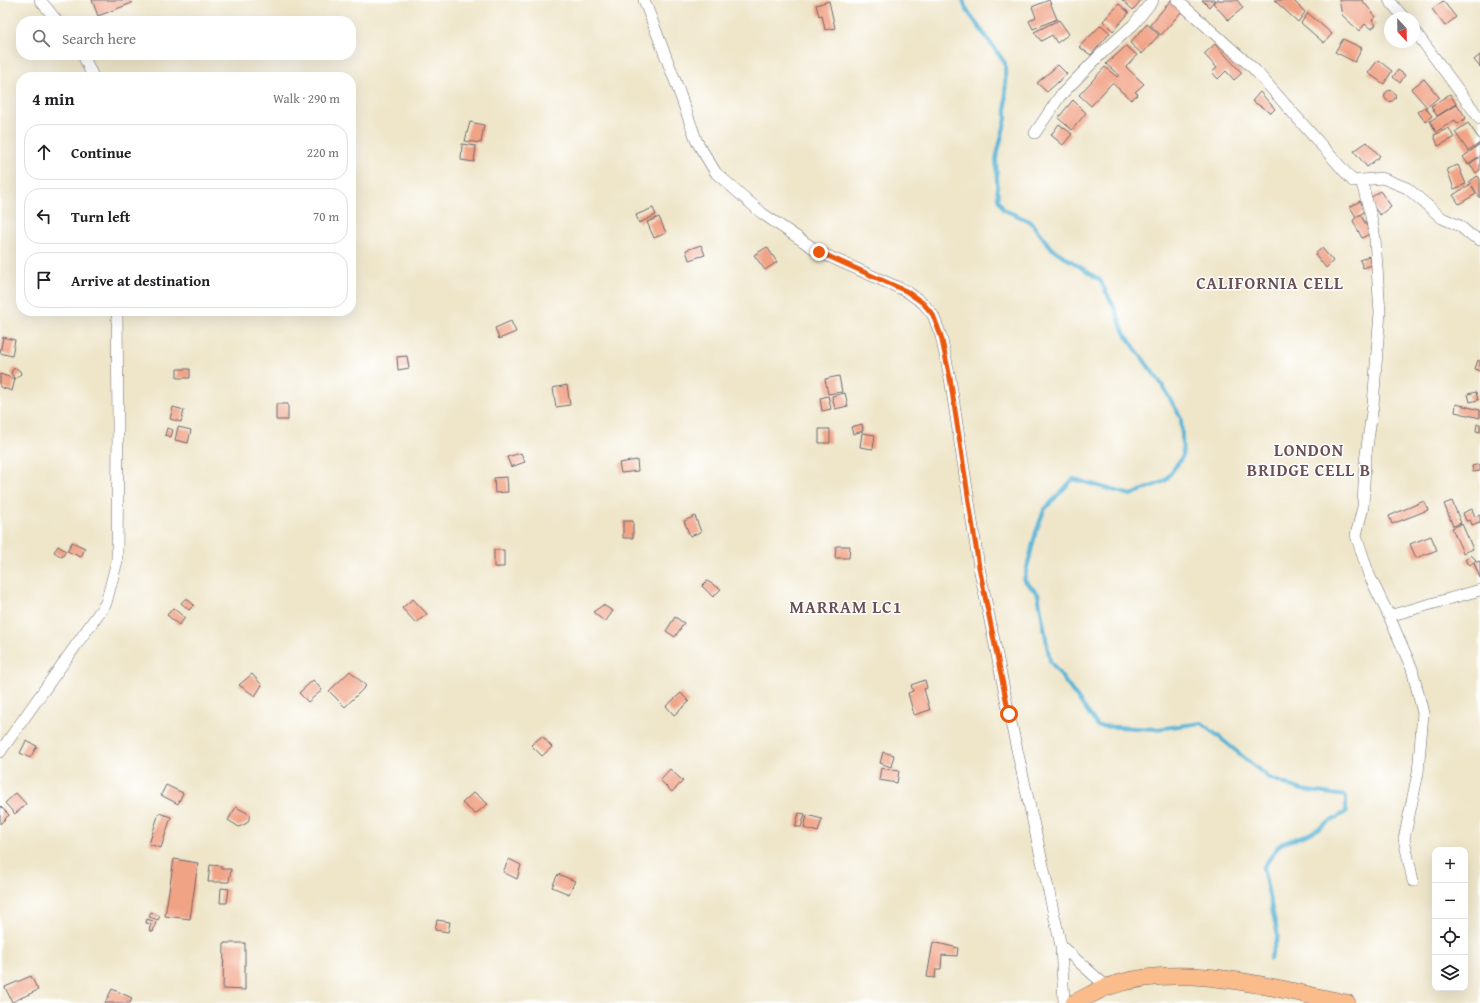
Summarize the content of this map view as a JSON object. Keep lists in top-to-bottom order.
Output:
{
  "districts": ["CALIFORNIA CELL", "LONDON BRIDGE CELL B", "MARRAM LC1"],
  "north": "bottom",
  "page": {
    "search": "Search here",
    "heading": ["4 min", "Walk · 290 m"],
    "list": [
      ["Continue", "220 m"],
      ["Turn left", "70 m"],
      "Arrive at destination"
    ],
    "map_buttons": ["+", "−"]
  }
}
